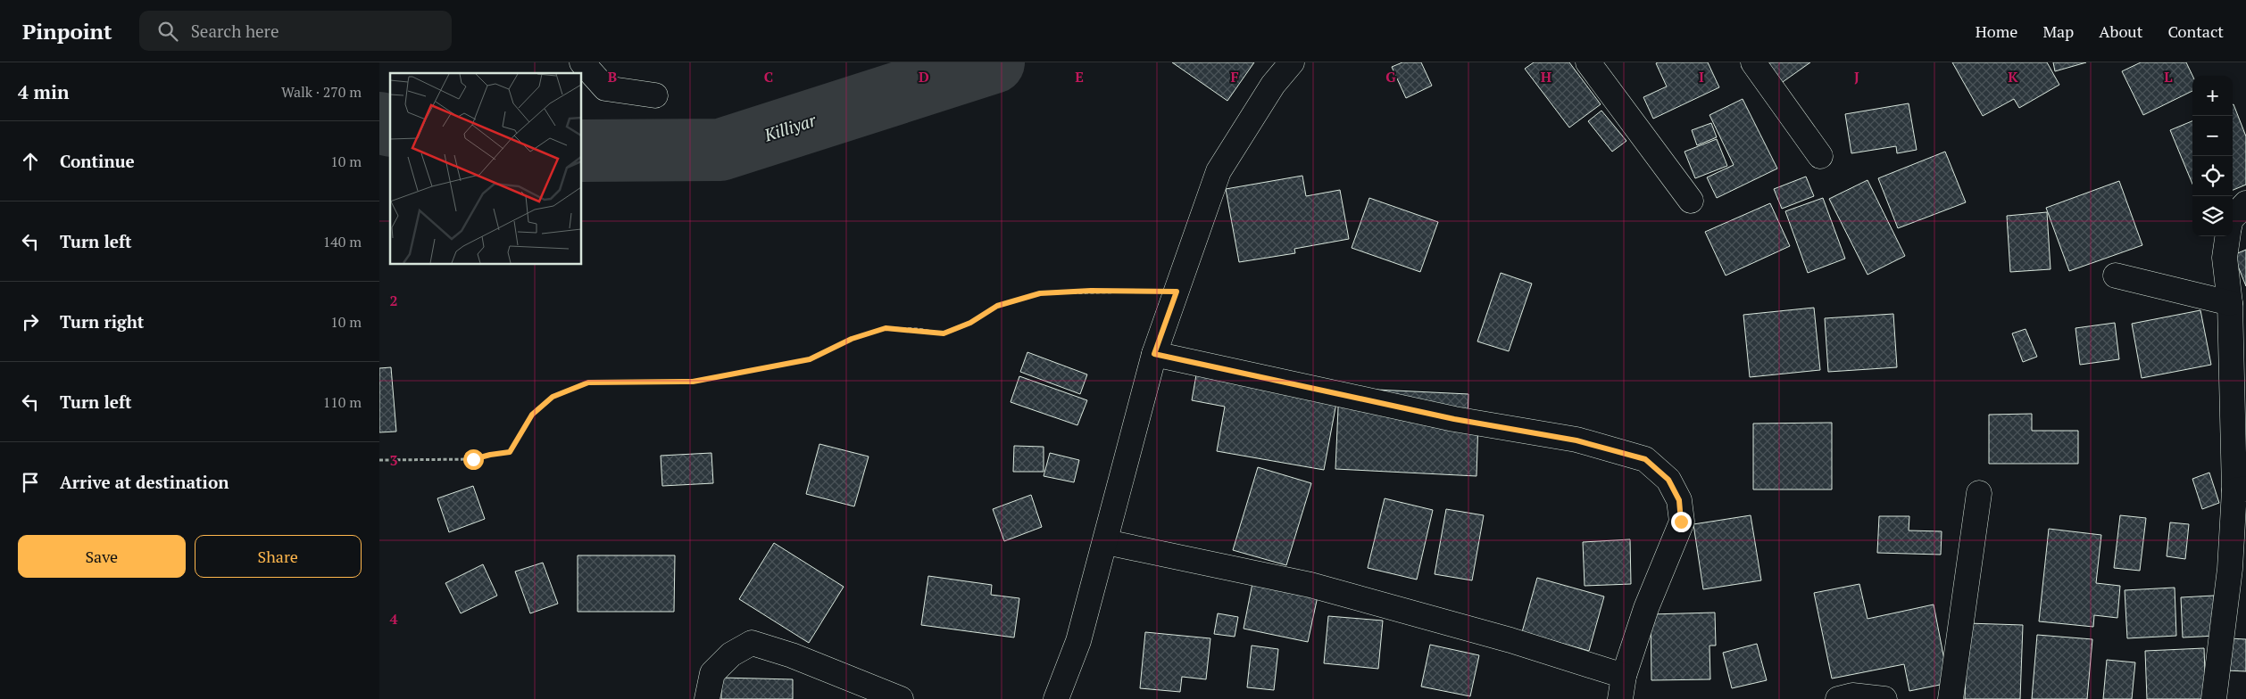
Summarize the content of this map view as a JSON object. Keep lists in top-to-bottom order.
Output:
{
  "water": ["Killiyar"],
  "page": {
    "header": "Pinpoint",
    "search": "Search here",
    "nav": [
      "Home",
      "Map",
      "About",
      "Contact"
    ],
    "heading": ["4 min", "Walk · 270 m"],
    "map_buttons": ["+", "−"],
    "list": [
      ["Continue", "10 m"],
      ["Turn left", "140 m"],
      ["Turn right", "10 m"],
      ["Turn left", "110 m"],
      "Arrive at destination"
    ],
    "buttons": ["Save", "Share"]
  },
  "grid": {
    "columns": [
      "B",
      "C",
      "D",
      "E",
      "F",
      "G",
      "H",
      "I",
      "J",
      "K",
      "L"
    ],
    "rows": ["2", "3", "4"]
  }
}
